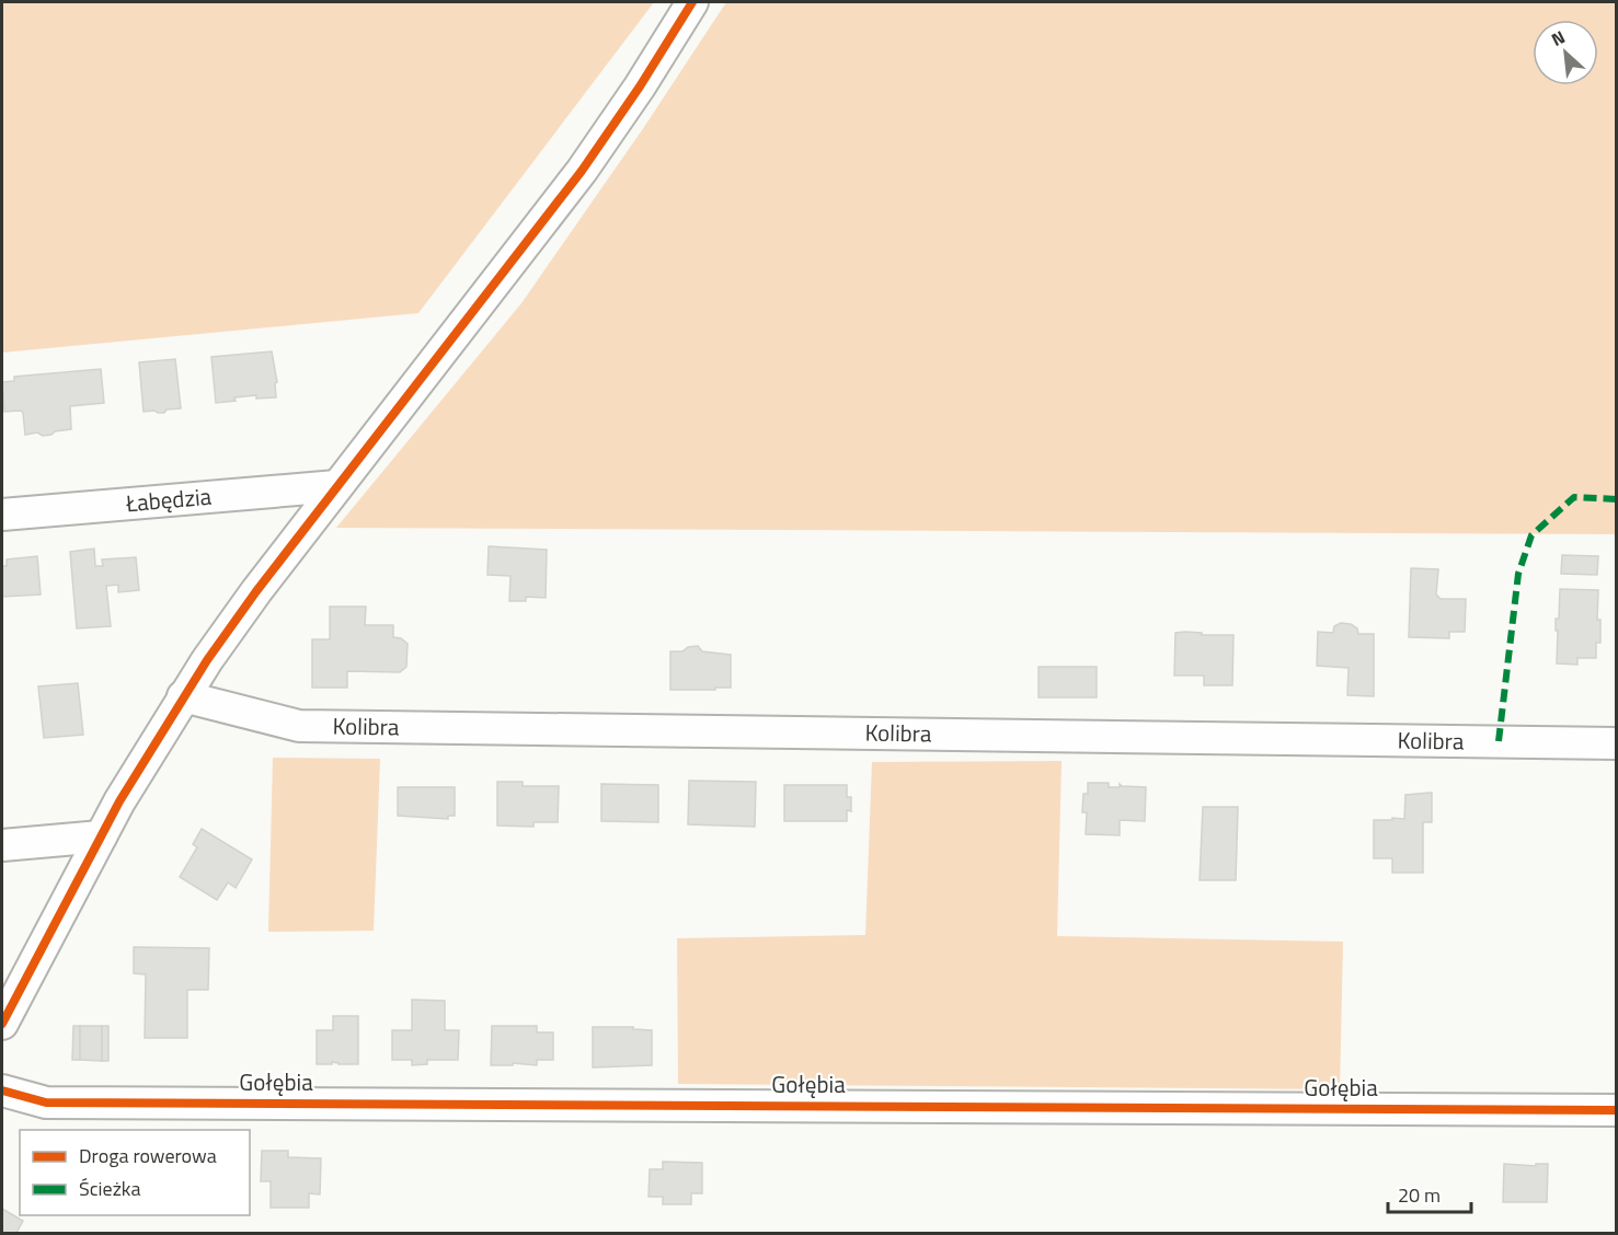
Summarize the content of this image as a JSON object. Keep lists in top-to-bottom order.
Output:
{
  "streets": {
    "street": ["Łabędzia", "Kolibra", "Gołębia"]
  },
  "legend": ["Droga rowerowa", "Ścieżka"],
  "scale_bar": "20 m",
  "north": "top left"
}
